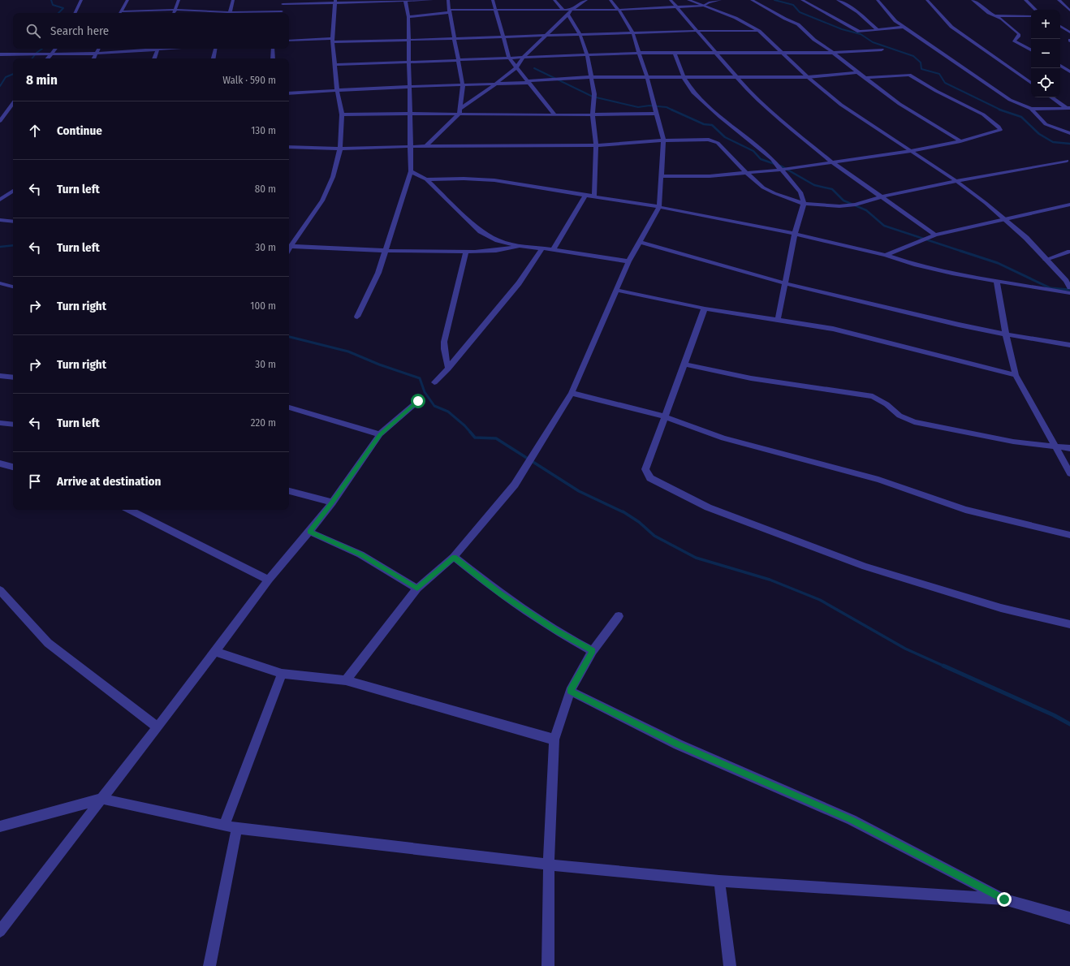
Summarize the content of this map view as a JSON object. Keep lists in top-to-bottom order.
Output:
{
  "page": {
    "map_buttons": ["+", "−"],
    "search": "Search here",
    "heading": ["8 min", "Walk · 590 m"],
    "list": [
      ["Continue", "130 m"],
      ["Turn left", "80 m"],
      ["Turn left", "30 m"],
      ["Turn right", "100 m"],
      ["Turn right", "30 m"],
      ["Turn left", "220 m"],
      "Arrive at destination"
    ]
  }
}
